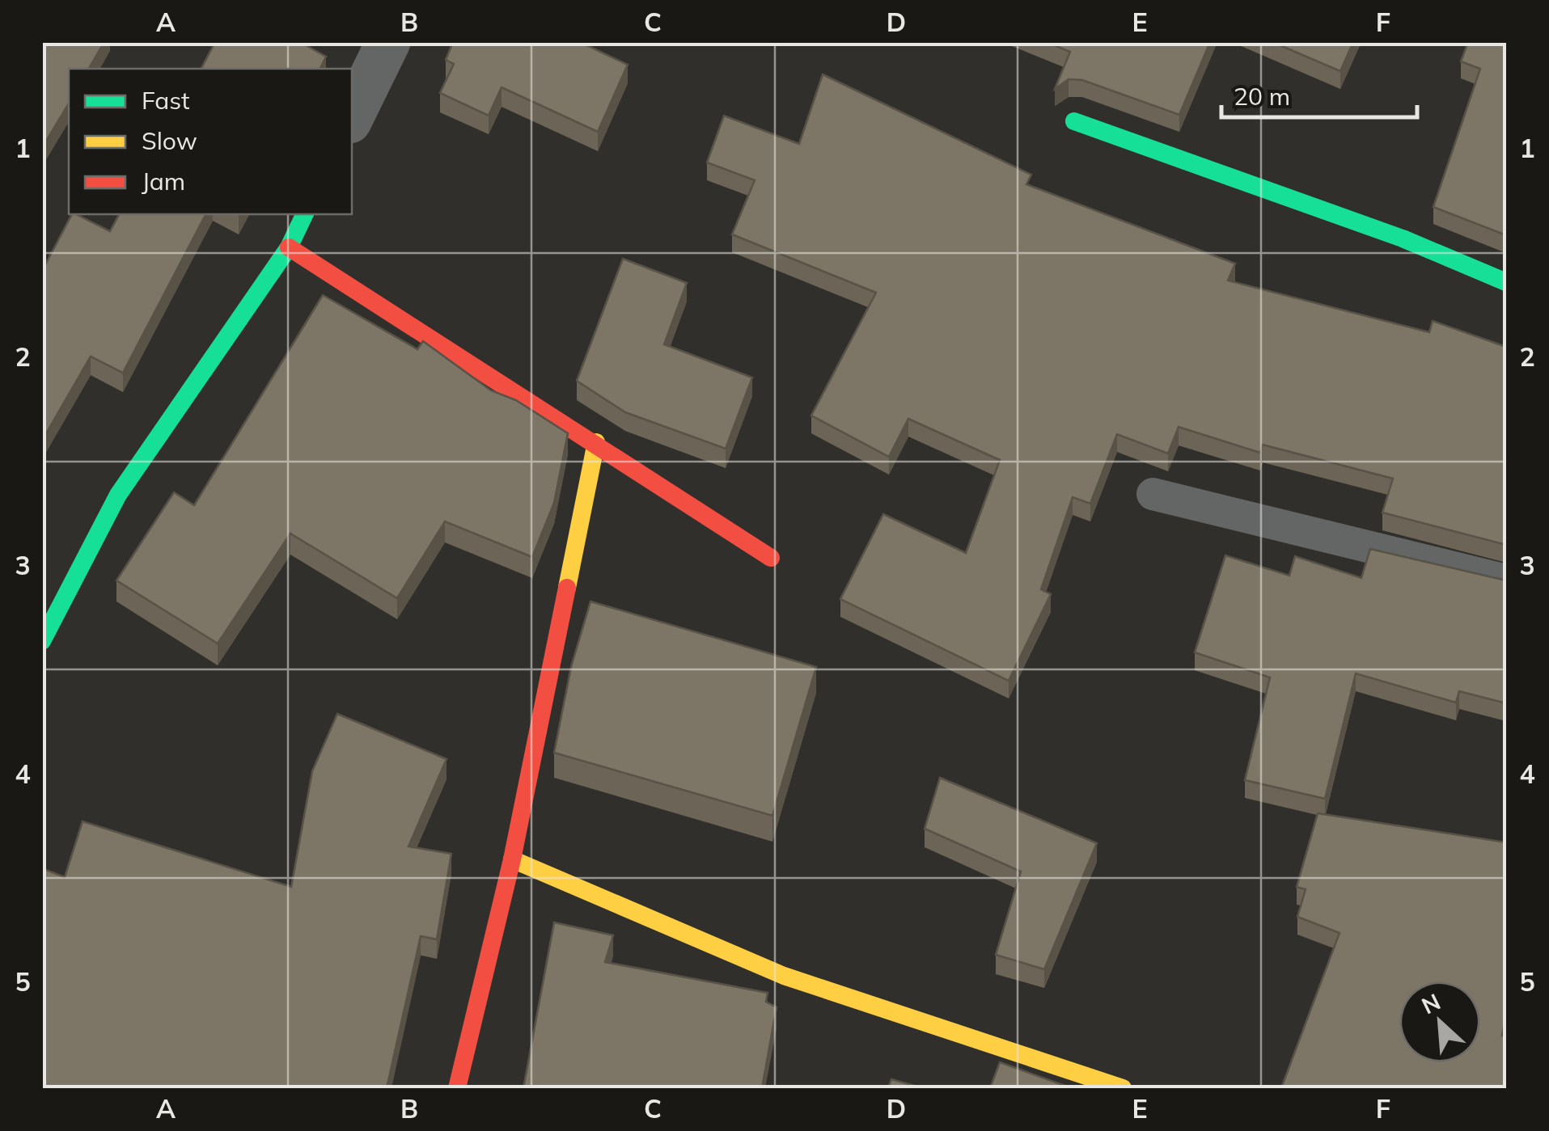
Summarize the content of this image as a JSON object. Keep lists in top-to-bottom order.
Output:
{
  "legend": ["Fast", "Slow", "Jam"],
  "scale_bar": "20 m",
  "north": "top left",
  "grid": {
    "columns": [
      "A",
      "B",
      "C",
      "D",
      "E",
      "F"
    ],
    "rows": [
      "1",
      "2",
      "3",
      "4",
      "5"
    ]
  }
}
